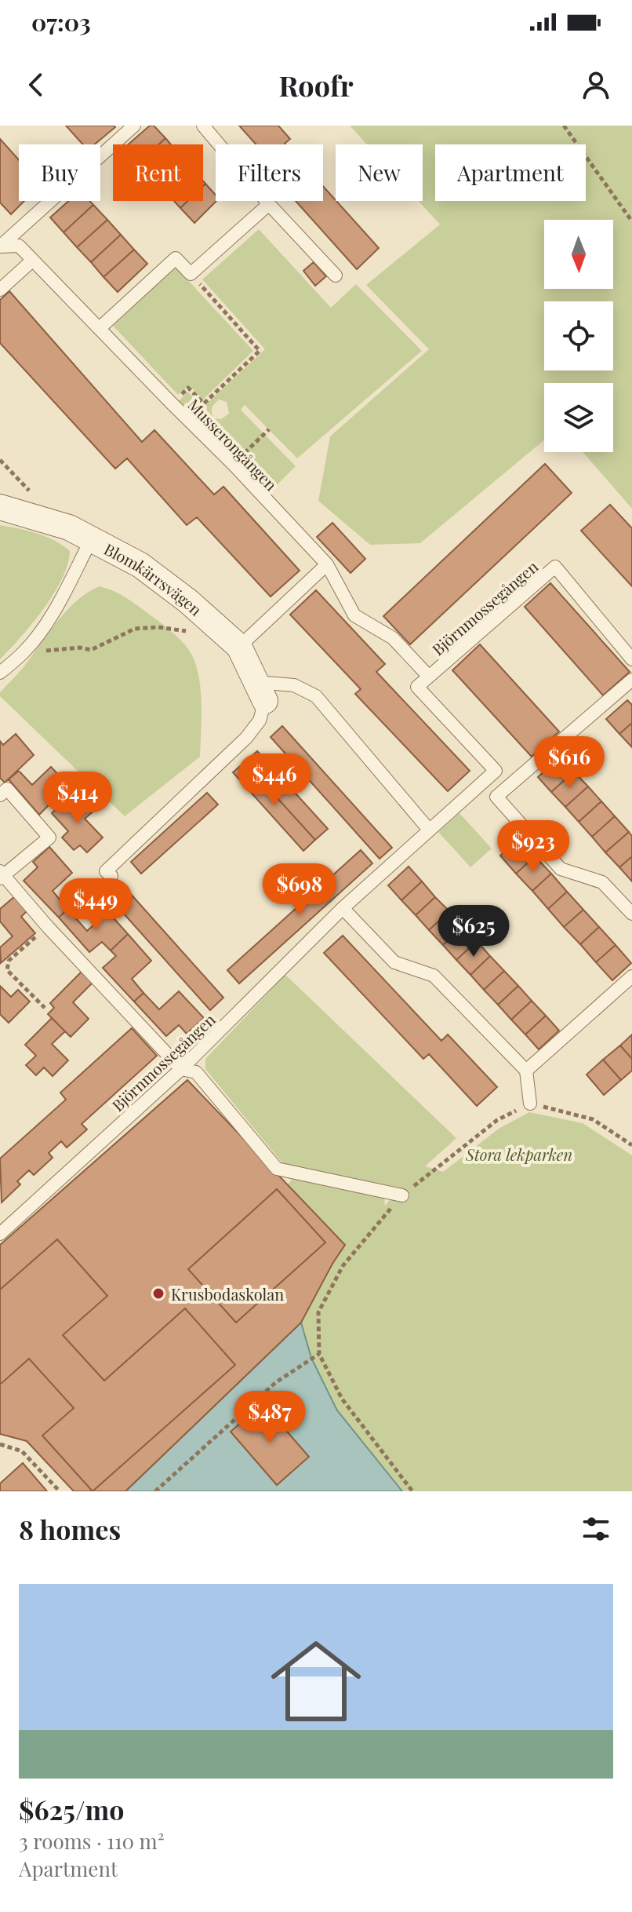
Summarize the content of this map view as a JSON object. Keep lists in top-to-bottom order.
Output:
{
  "streets": {
    "street": ["Blomkärrsvägen"],
    "lane": ["Musserongången", "Björnmossegången"]
  },
  "crossings": [
    ["Musserongången", "Björnmossegången"]
  ],
  "parks": ["Stora lekparken"],
  "places": ["Krusbodaskolan"],
  "north": "bottom",
  "page": {
    "status": "07:03",
    "header": "Roofr",
    "chip": [
      "Buy",
      "Rent",
      "Filters",
      "New",
      "Apartment"
    ],
    "price": [
      "$616",
      "$446",
      "$414",
      "$923",
      "$698",
      "$449",
      "$625",
      "$487"
    ],
    "heading": "8 homes",
    "list": [
      {
        "name": "$625/mo",
        "note": "3 rooms · 110 m² · Apartment"
      }
    ]
  }
}
